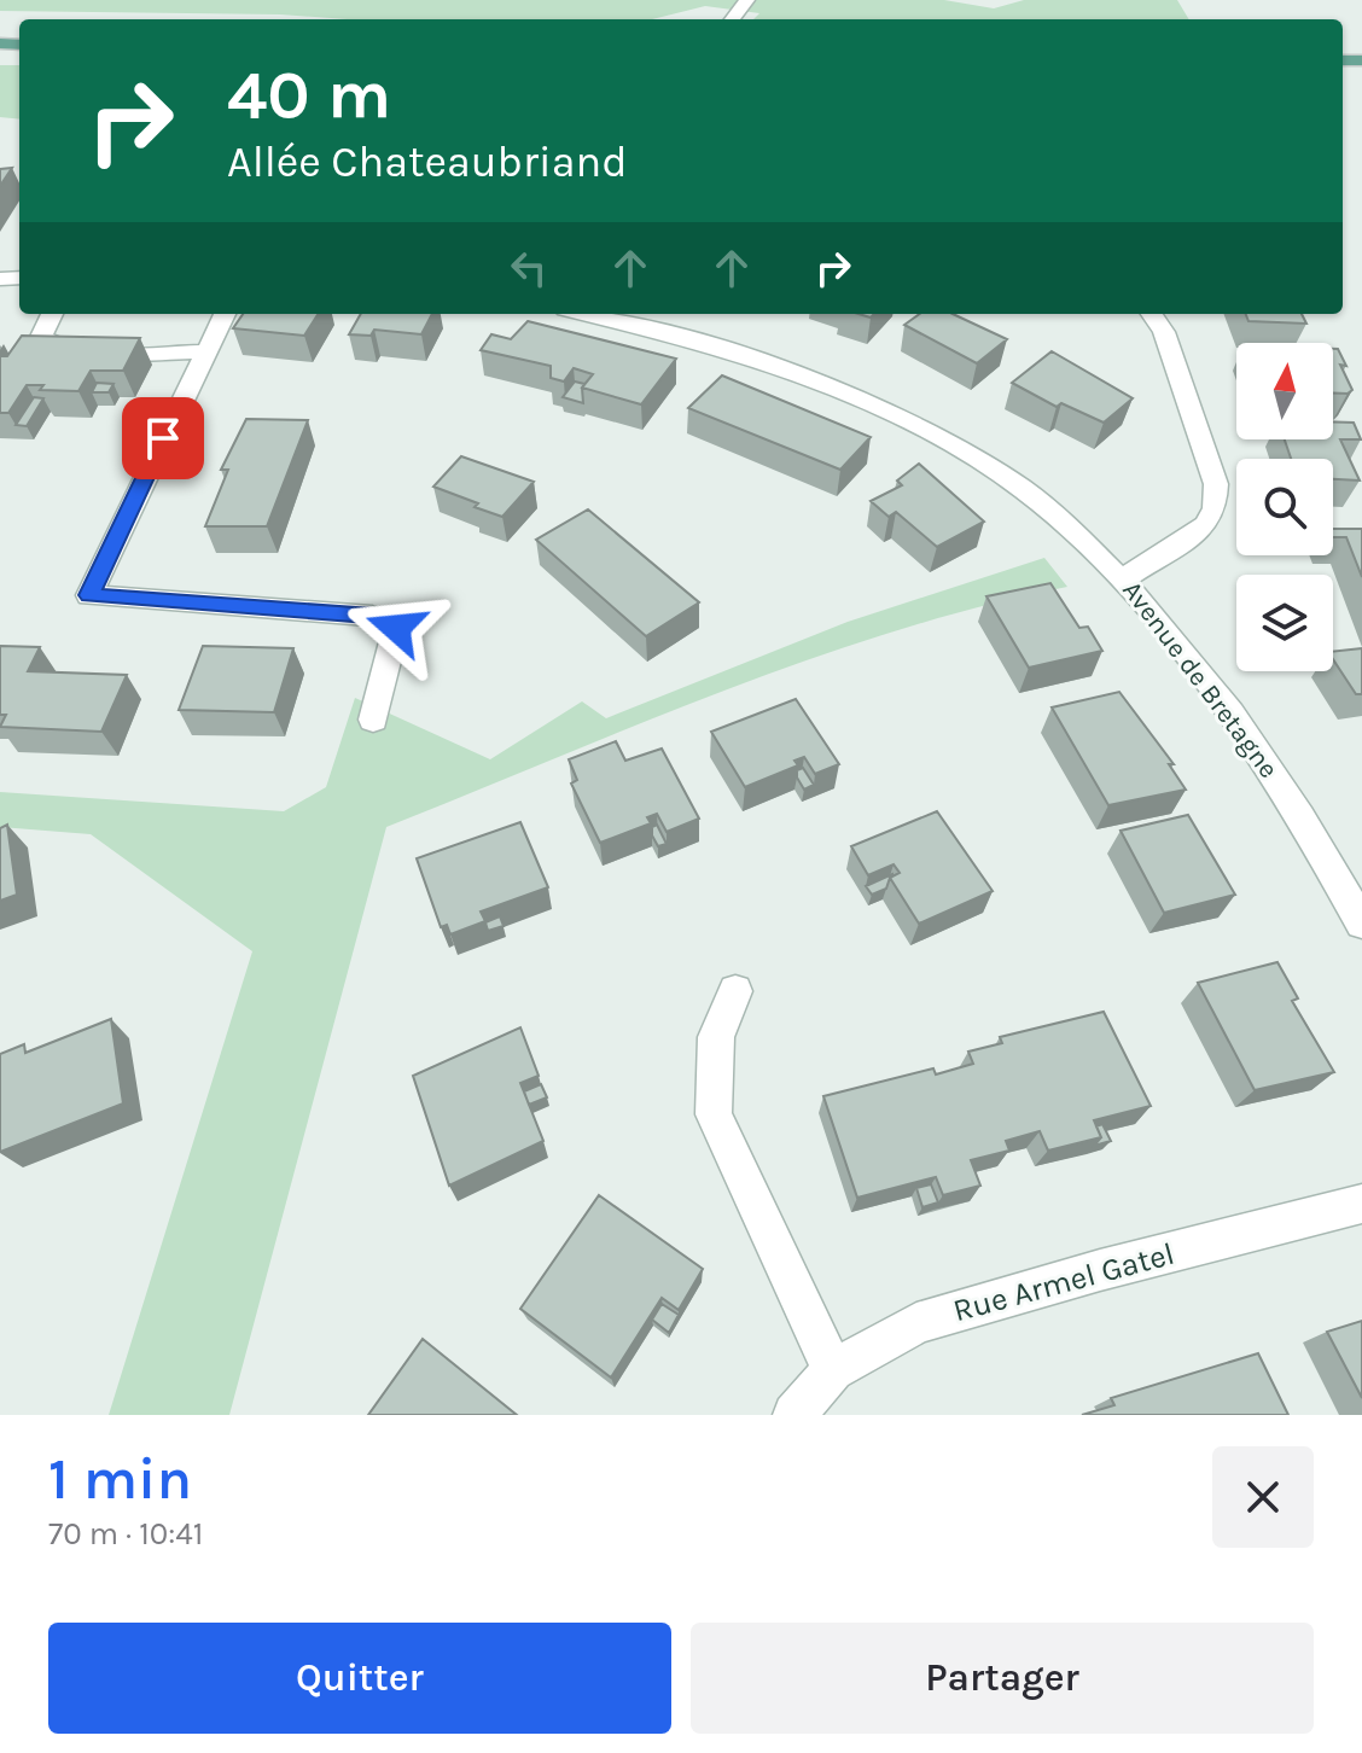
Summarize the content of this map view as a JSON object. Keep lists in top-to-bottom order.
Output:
{
  "streets": {
    "street": ["Avenue de Bretagne", "Rue Armel Gatel"]
  },
  "north": "top",
  "page": {
    "turn": ["40 m", "Allée Chateaubriand"],
    "heading": ["1 min", "70 m · 10:41"],
    "buttons": ["Quitter", "Partager"]
  }
}
